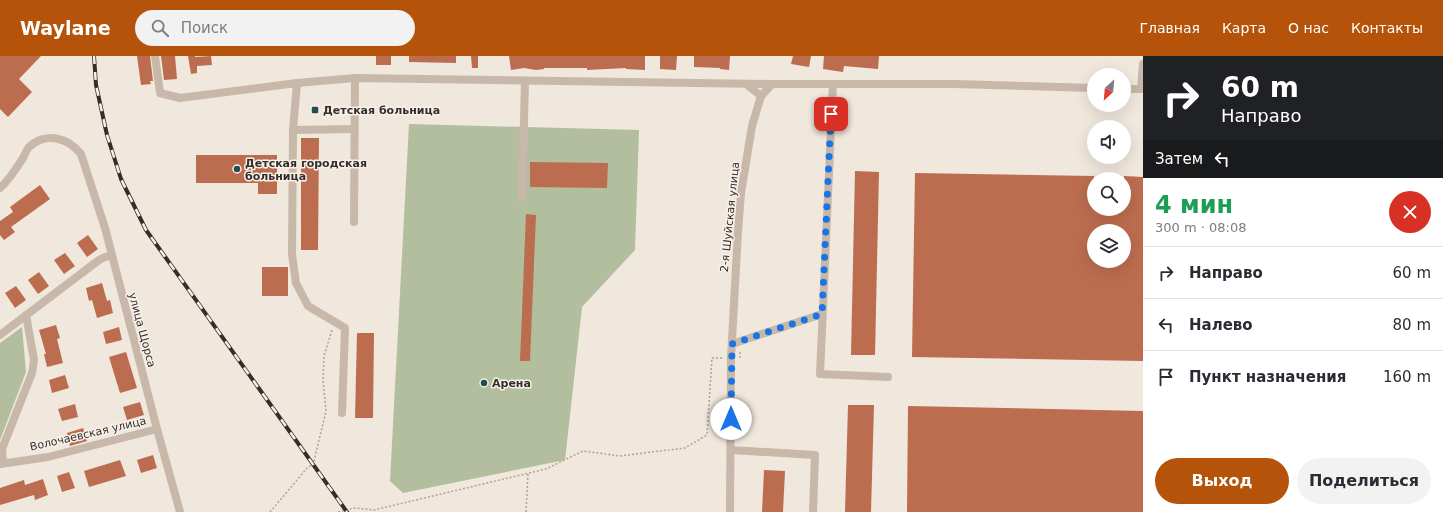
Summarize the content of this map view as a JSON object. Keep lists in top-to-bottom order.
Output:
{
  "streets": {
    "street": ["2-я Шуйская улица", "улица Щорса", "Волочаевская улица"]
  },
  "crossings": [
    ["улица Щорса", "Волочаевская улица"]
  ],
  "places": {
    "transit": ["Детская больница"],
    "other": ["Детская городская больница", "Арена"]
  },
  "north": "bottom left",
  "page": {
    "header": "Waylane",
    "search": "Поиск",
    "nav": [
      "Главная",
      "Карта",
      "О нас",
      "Контакты"
    ],
    "turn": ["60 m", "Направо"],
    "then": "Затем",
    "heading": ["4 мин", "300 m · 08:08"],
    "list": [
      {
        "name": "Направо",
        "value": "60 m"
      },
      {
        "name": "Налево",
        "value": "80 m"
      },
      {
        "name": "Пункт назначения",
        "value": "160 m"
      }
    ],
    "buttons": ["Выход", "Поделиться"]
  }
}
